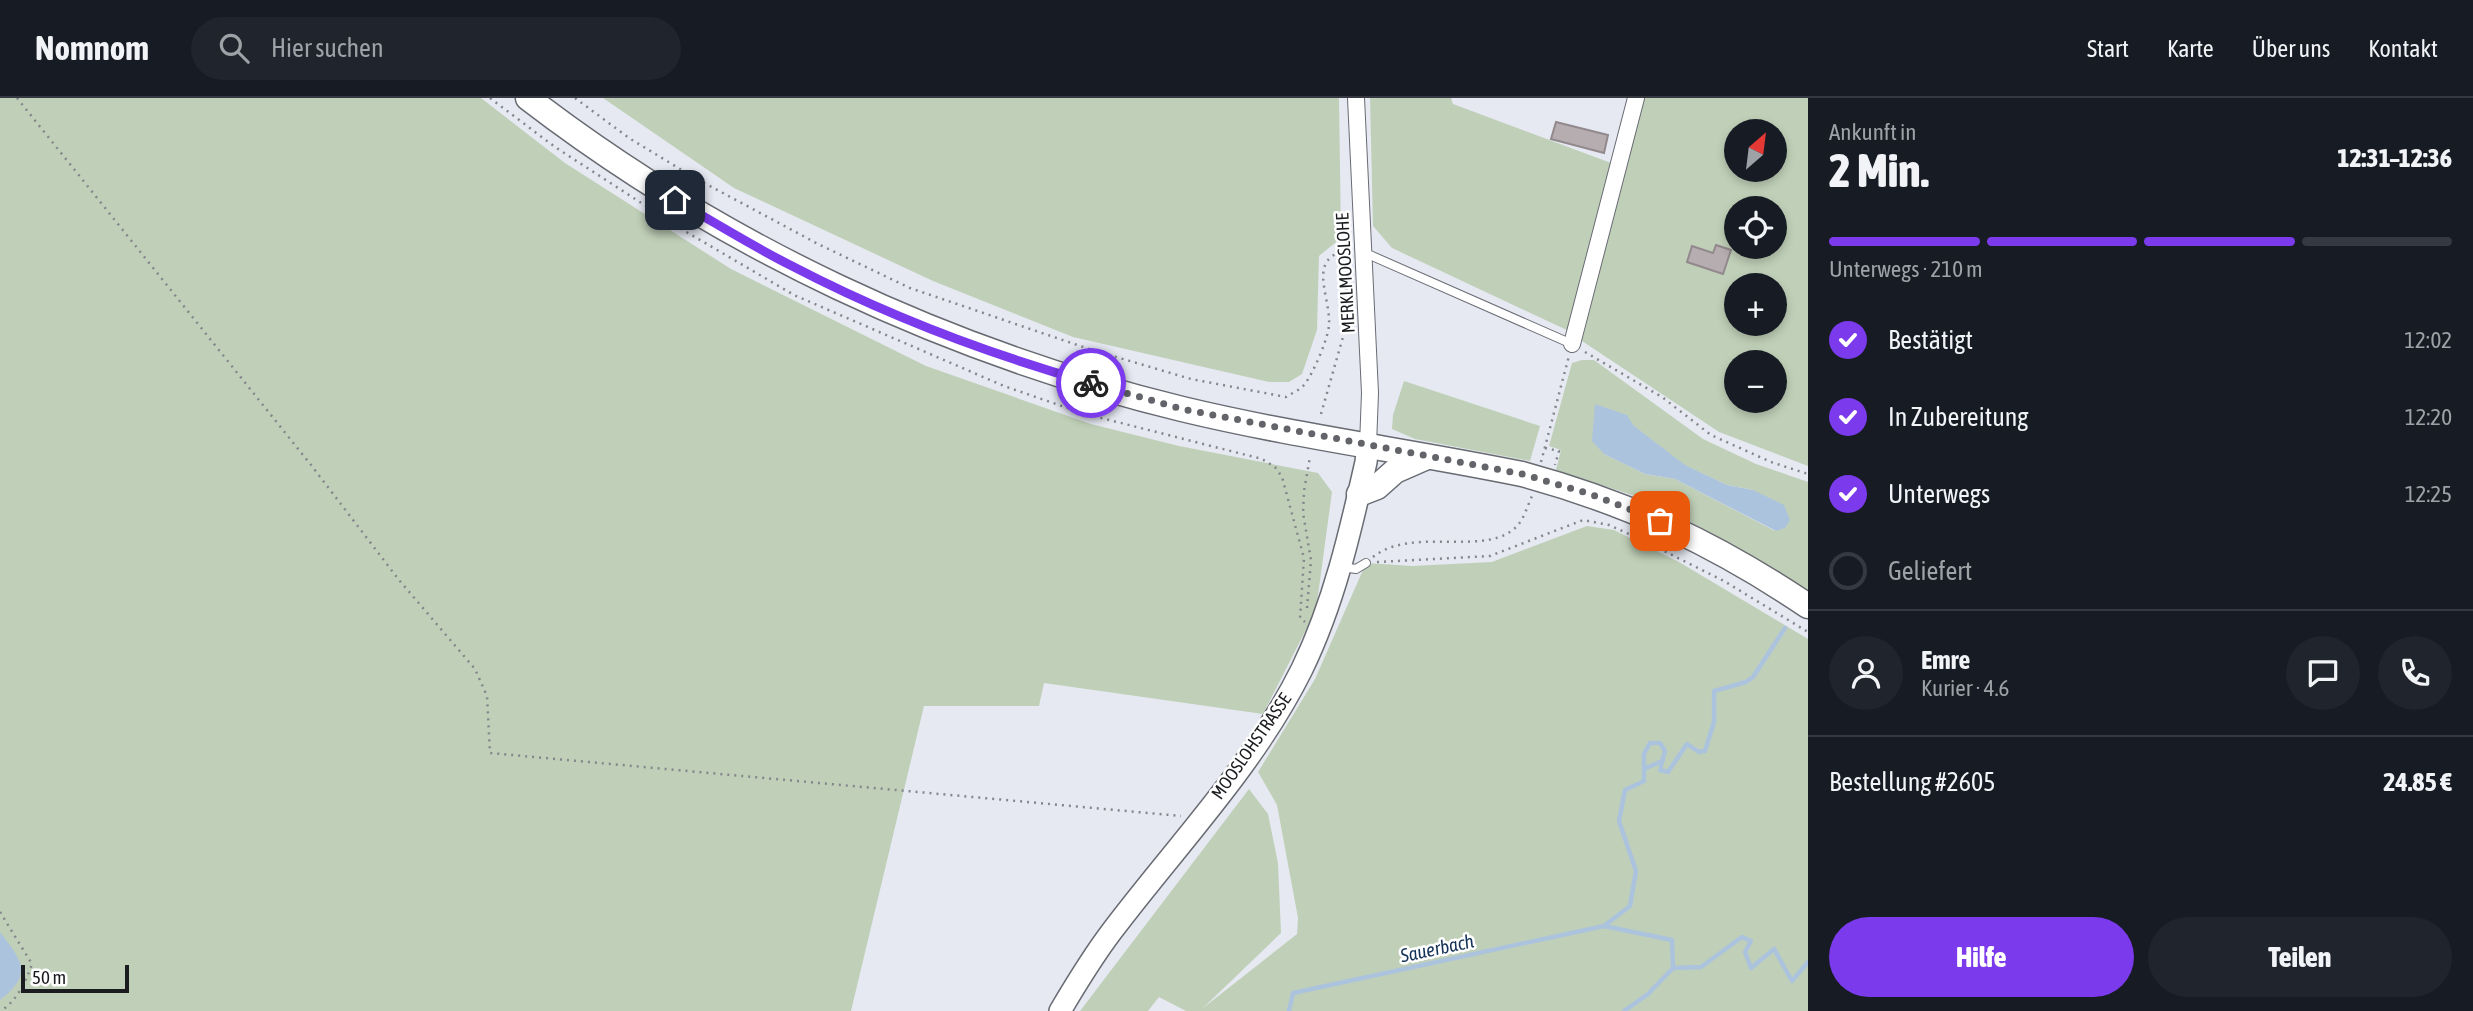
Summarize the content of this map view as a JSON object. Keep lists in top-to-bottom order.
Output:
{
  "streets": {
    "street": ["MERKLMOOSLOHE", "MOOSLOHSTRASSE"]
  },
  "crossings": [
    ["MERKLMOOSLOHE", "MOOSLOHSTRASSE"]
  ],
  "water": ["Sauerbach"],
  "scale_bar": "50 m",
  "north": "top right",
  "page": {
    "header": "Nomnom",
    "search": "Hier suchen",
    "nav": [
      "Start",
      "Karte",
      "Über uns",
      "Kontakt"
    ],
    "heading": ["2 Min.", "Ankunft in", "12:31–12:36"],
    "panel": [
      "Emre",
      "Kurier · 4.6",
      "Bestellung #2605",
      "24.85 €"
    ],
    "map_buttons": ["+", "−"],
    "bar": "Unterwegs · 210 m",
    "list": [
      ["Bestätigt", "12:02"],
      ["In Zubereitung", "12:20"],
      ["Unterwegs", "12:25"],
      "Geliefert"
    ],
    "buttons": ["Hilfe", "Teilen"],
    "scale": "50 m"
  }
}
